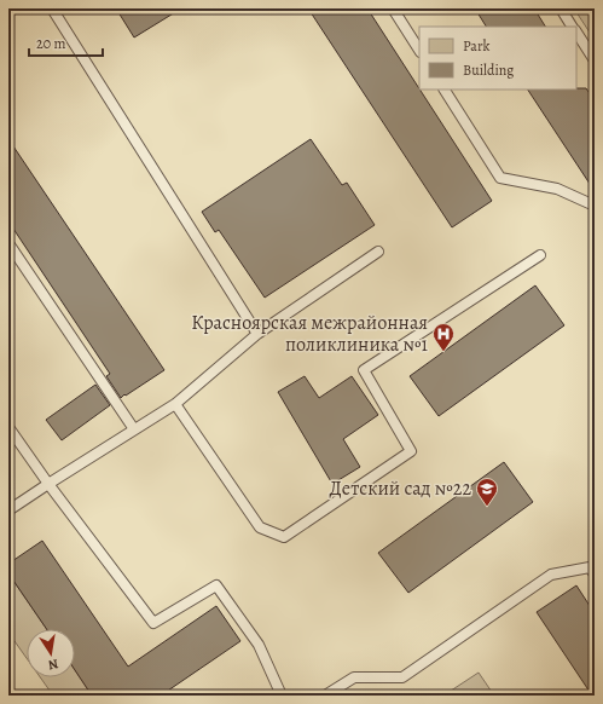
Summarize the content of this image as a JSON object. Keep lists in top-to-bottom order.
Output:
{
  "places": {
    "hospital": ["Красноярская межрайонная поликлиника №1"],
    "school or university": ["Детский сад №22"]
  },
  "legend": ["Park", "Building"],
  "scale_bar": "20 m",
  "north": "bottom"
}
